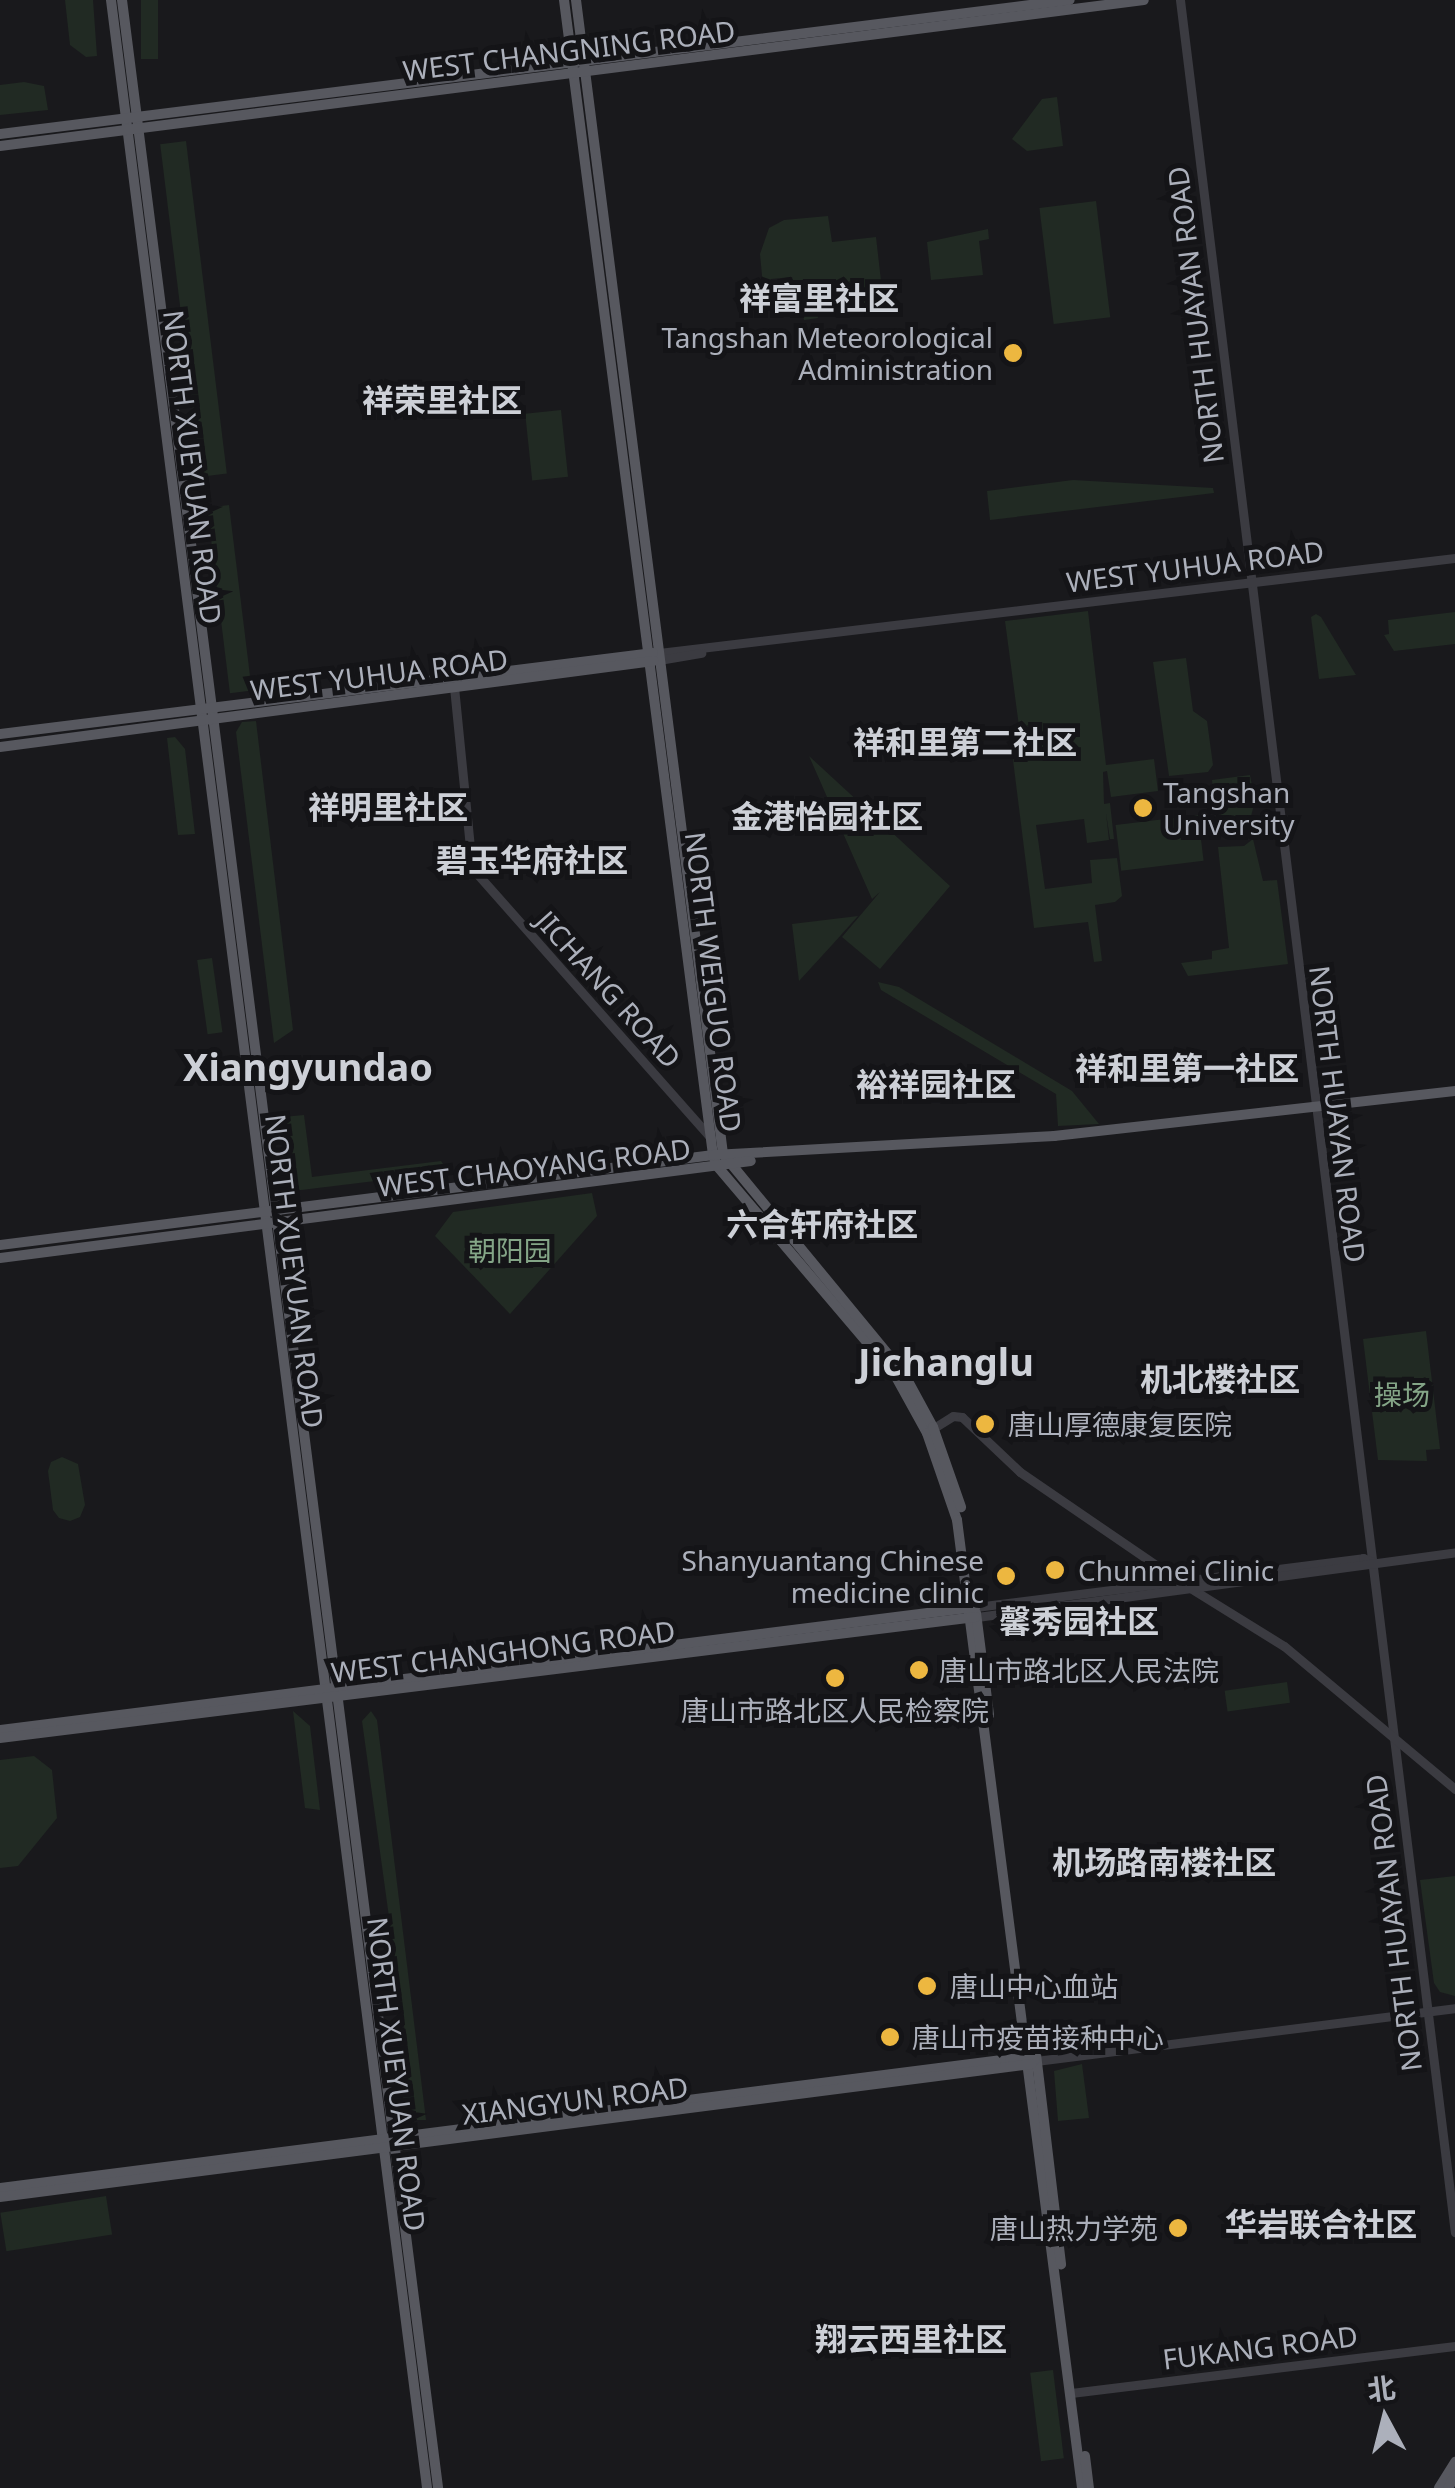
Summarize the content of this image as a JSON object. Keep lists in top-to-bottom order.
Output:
{
  "streets": {
    "main road": [
      "WEST CHANGNING ROAD",
      "NORTH XUEYUAN ROAD",
      "WEST YUHUA ROAD",
      "NORTH WEIGUO ROAD",
      "WEST CHAOYANG ROAD",
      "WEST CHANGHONG ROAD",
      "XIANGYUN ROAD"
    ],
    "street": ["NORTH HUAYAN ROAD", "JICHANG ROAD", "FUKANG ROAD"]
  },
  "crossings": [
    ["WEST CHANGNING ROAD", "NORTH XUEYUAN ROAD"],
    ["WEST CHANGNING ROAD", "NORTH WEIGUO ROAD"],
    ["NORTH HUAYAN ROAD", "WEST YUHUA ROAD"],
    ["NORTH HUAYAN ROAD", "WEST CHAOYANG ROAD"],
    ["NORTH HUAYAN ROAD", "WEST CHANGHONG ROAD"],
    ["NORTH HUAYAN ROAD", "XIANGYUN ROAD"],
    ["NORTH XUEYUAN ROAD", "WEST YUHUA ROAD"],
    ["NORTH XUEYUAN ROAD", "WEST CHAOYANG ROAD"],
    ["NORTH XUEYUAN ROAD", "WEST CHANGHONG ROAD"],
    ["NORTH XUEYUAN ROAD", "XIANGYUN ROAD"],
    ["WEST YUHUA ROAD", "NORTH WEIGUO ROAD"],
    ["WEST YUHUA ROAD", "JICHANG ROAD"],
    ["NORTH WEIGUO ROAD", "JICHANG ROAD"],
    ["NORTH WEIGUO ROAD", "WEST CHAOYANG ROAD"],
    ["NORTH WEIGUO ROAD", "WEST CHANGHONG ROAD"],
    ["NORTH WEIGUO ROAD", "XIANGYUN ROAD"],
    ["NORTH WEIGUO ROAD", "FUKANG ROAD"]
  ],
  "districts": [
    "祥富里社区",
    "祥荣里社区",
    "祥和里第二社区",
    "祥明里社区",
    "金港怡园社区",
    "碧玉华府社区",
    "Xiangyundao",
    "祥和里第一社区",
    "裕祥园社区",
    "六合轩府社区",
    "Jichanglu",
    "机北楼社区",
    "馨秀园社区",
    "机场路南楼社区",
    "华岩联合社区",
    "翔云西里社区"
  ],
  "parks": ["朝阳园", "操场"],
  "places": [
    "Tangshan Meteorological Administration",
    "Tangshan University",
    "唐山厚德康复医院",
    "Chunmei Clinic",
    "Shanyuantang Chinese medicine clinic",
    "唐山市路北区人民法院",
    "唐山市路北区人民检察院",
    "唐山中心血站",
    "唐山市疫苗接种中心",
    "唐山热力学苑"
  ],
  "north": "top"
}
